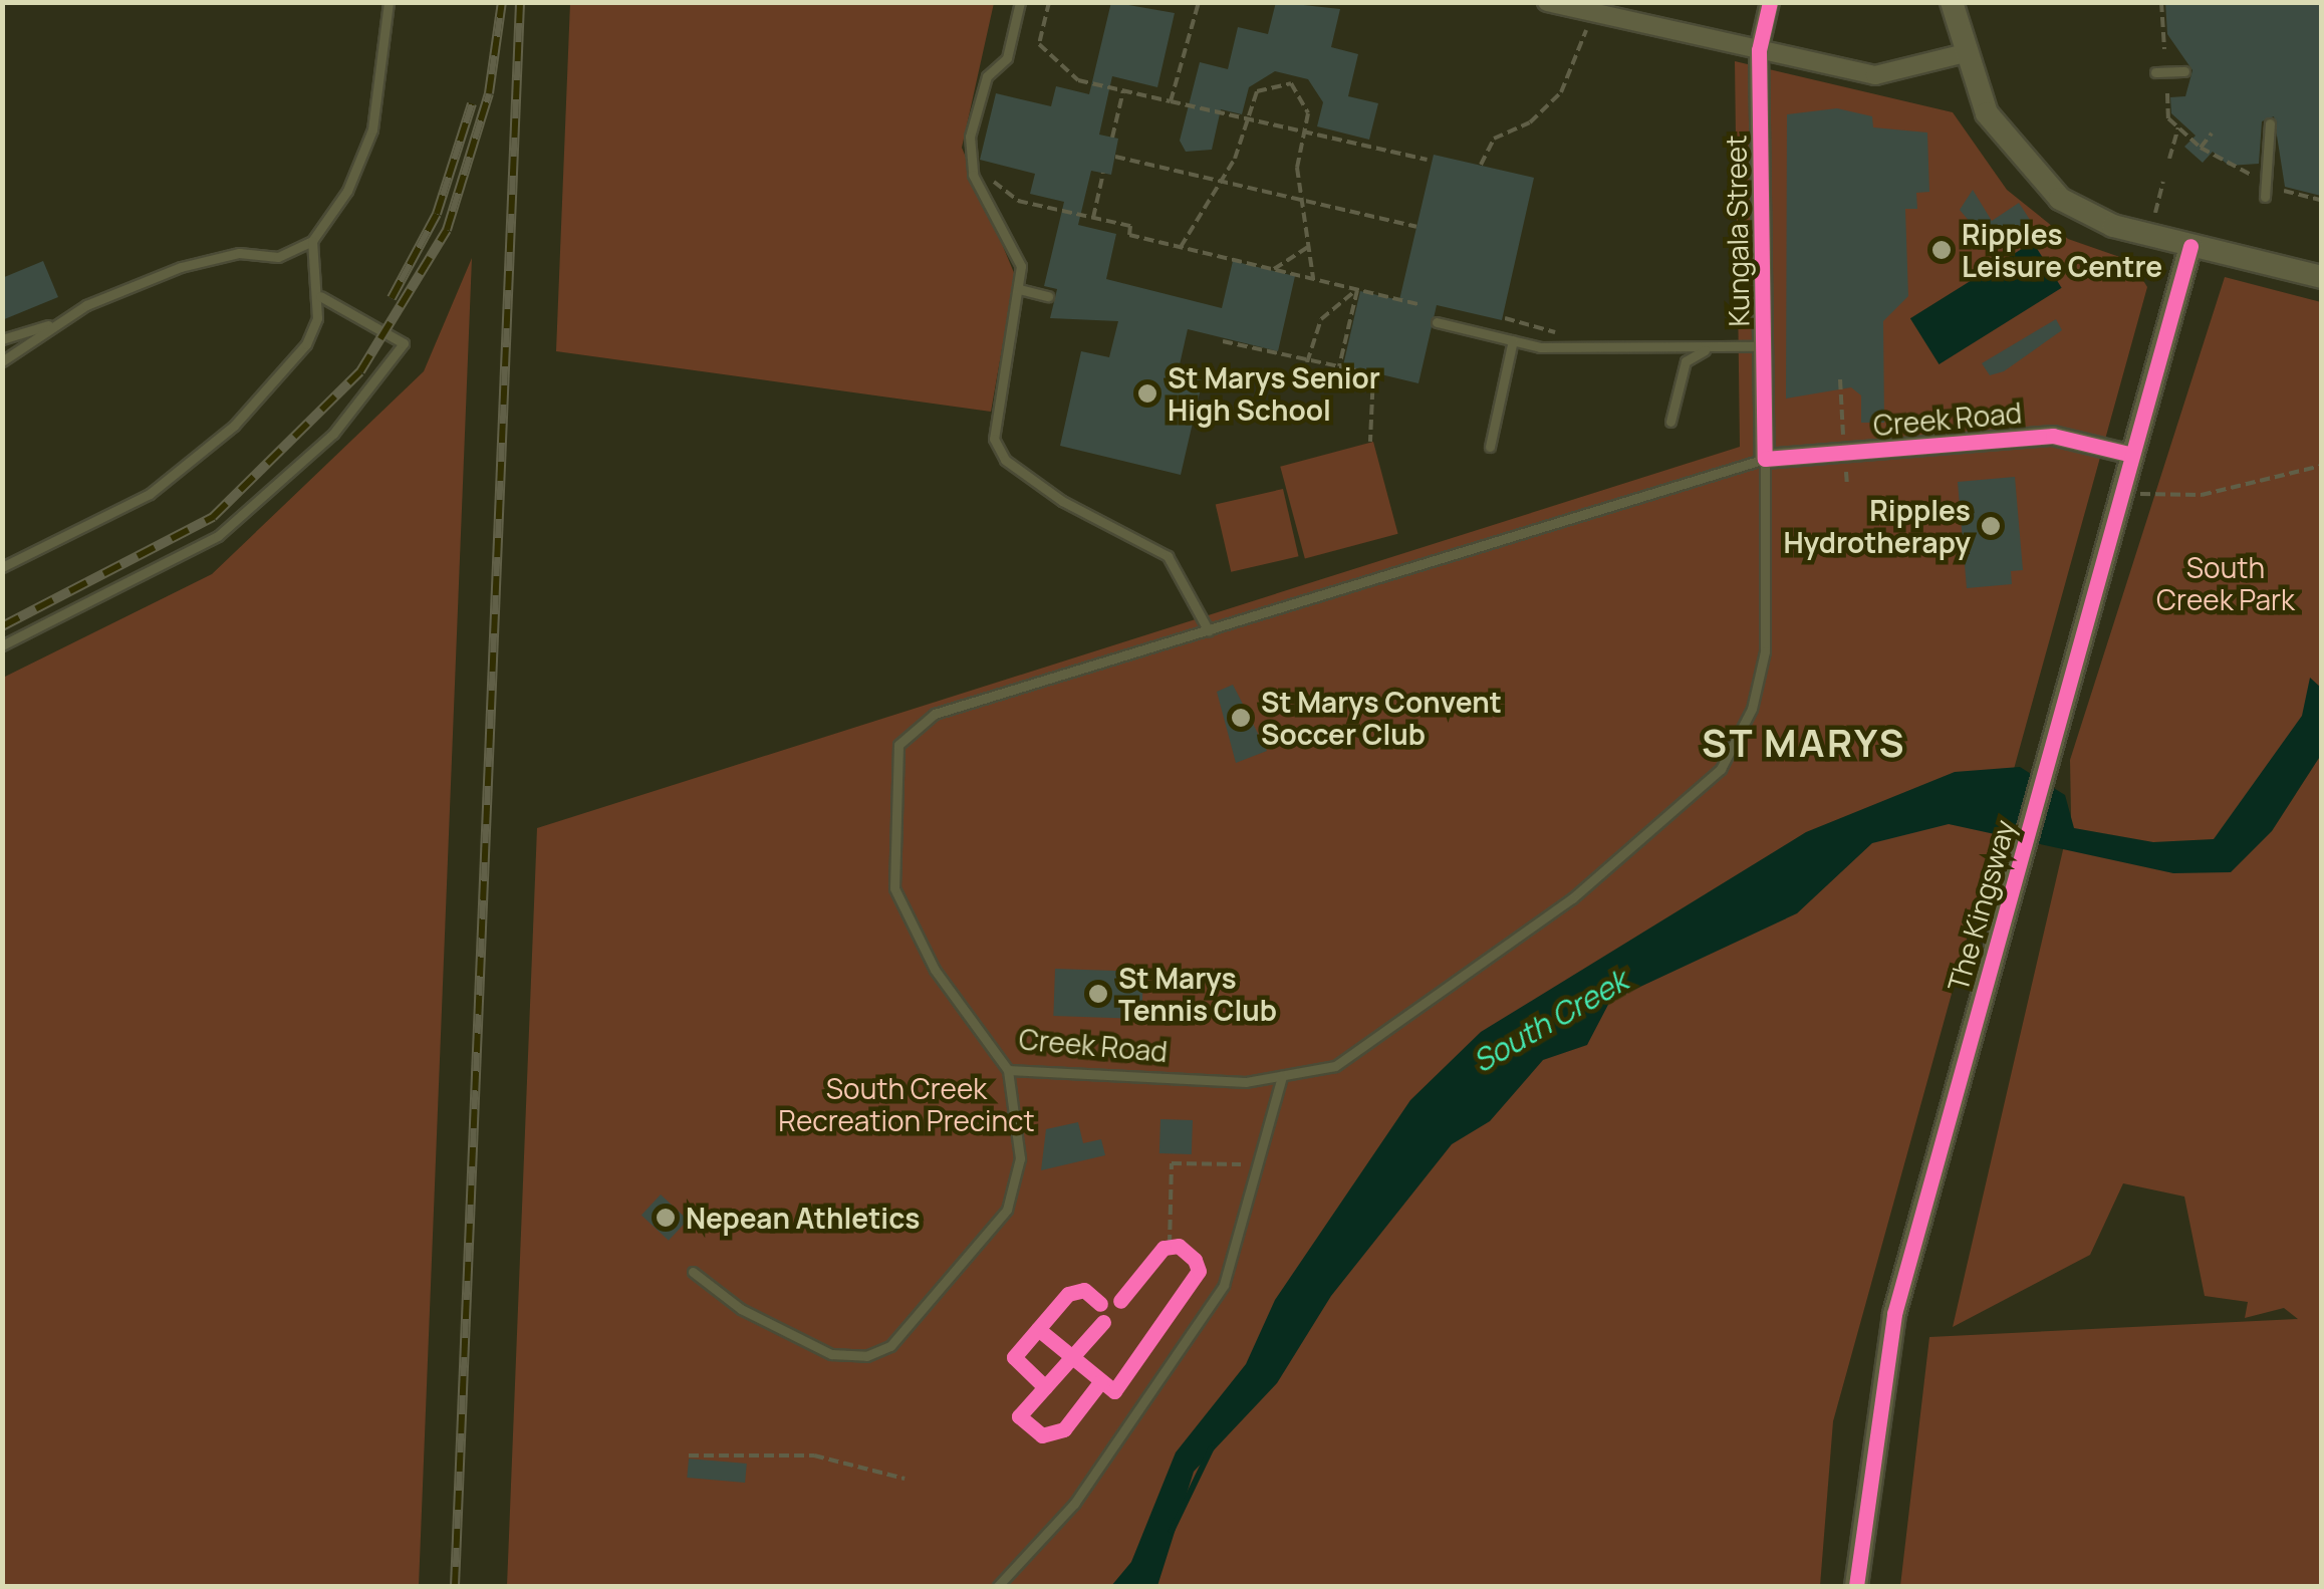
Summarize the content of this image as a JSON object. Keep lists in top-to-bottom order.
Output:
{
  "streets": {
    "street": ["Kungala Street", "Creek Road", "The Kingsway"]
  },
  "crossings": [
    ["Kungala Street", "Creek Road"],
    ["Creek Road", "The Kingsway"]
  ],
  "districts": ["ST MARYS"],
  "water": ["South Creek"],
  "parks": ["South Creek Park", "South Creek Recreation Precinct"],
  "places": [
    "Ripples Leisure Centre",
    "St Marys Senior High School",
    "Ripples Hydrotherapy",
    "St Marys Convent Soccer Club",
    "St Marys Tennis Club",
    "Nepean Athletics"
  ]
}
